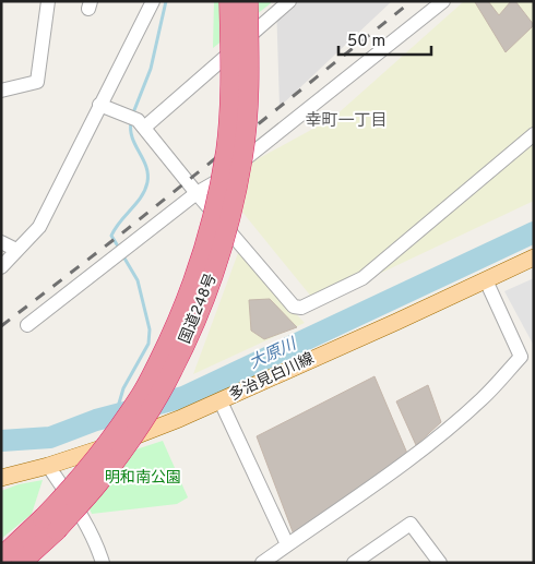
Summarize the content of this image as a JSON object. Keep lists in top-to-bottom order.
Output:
{
  "streets": {
    "highway": ["国道248号"],
    "main road": ["多治見白川線"]
  },
  "districts": ["幸町一丁目"],
  "water": ["大原川"],
  "parks": ["明和南公園"],
  "scale_bar": "50 m"
}
